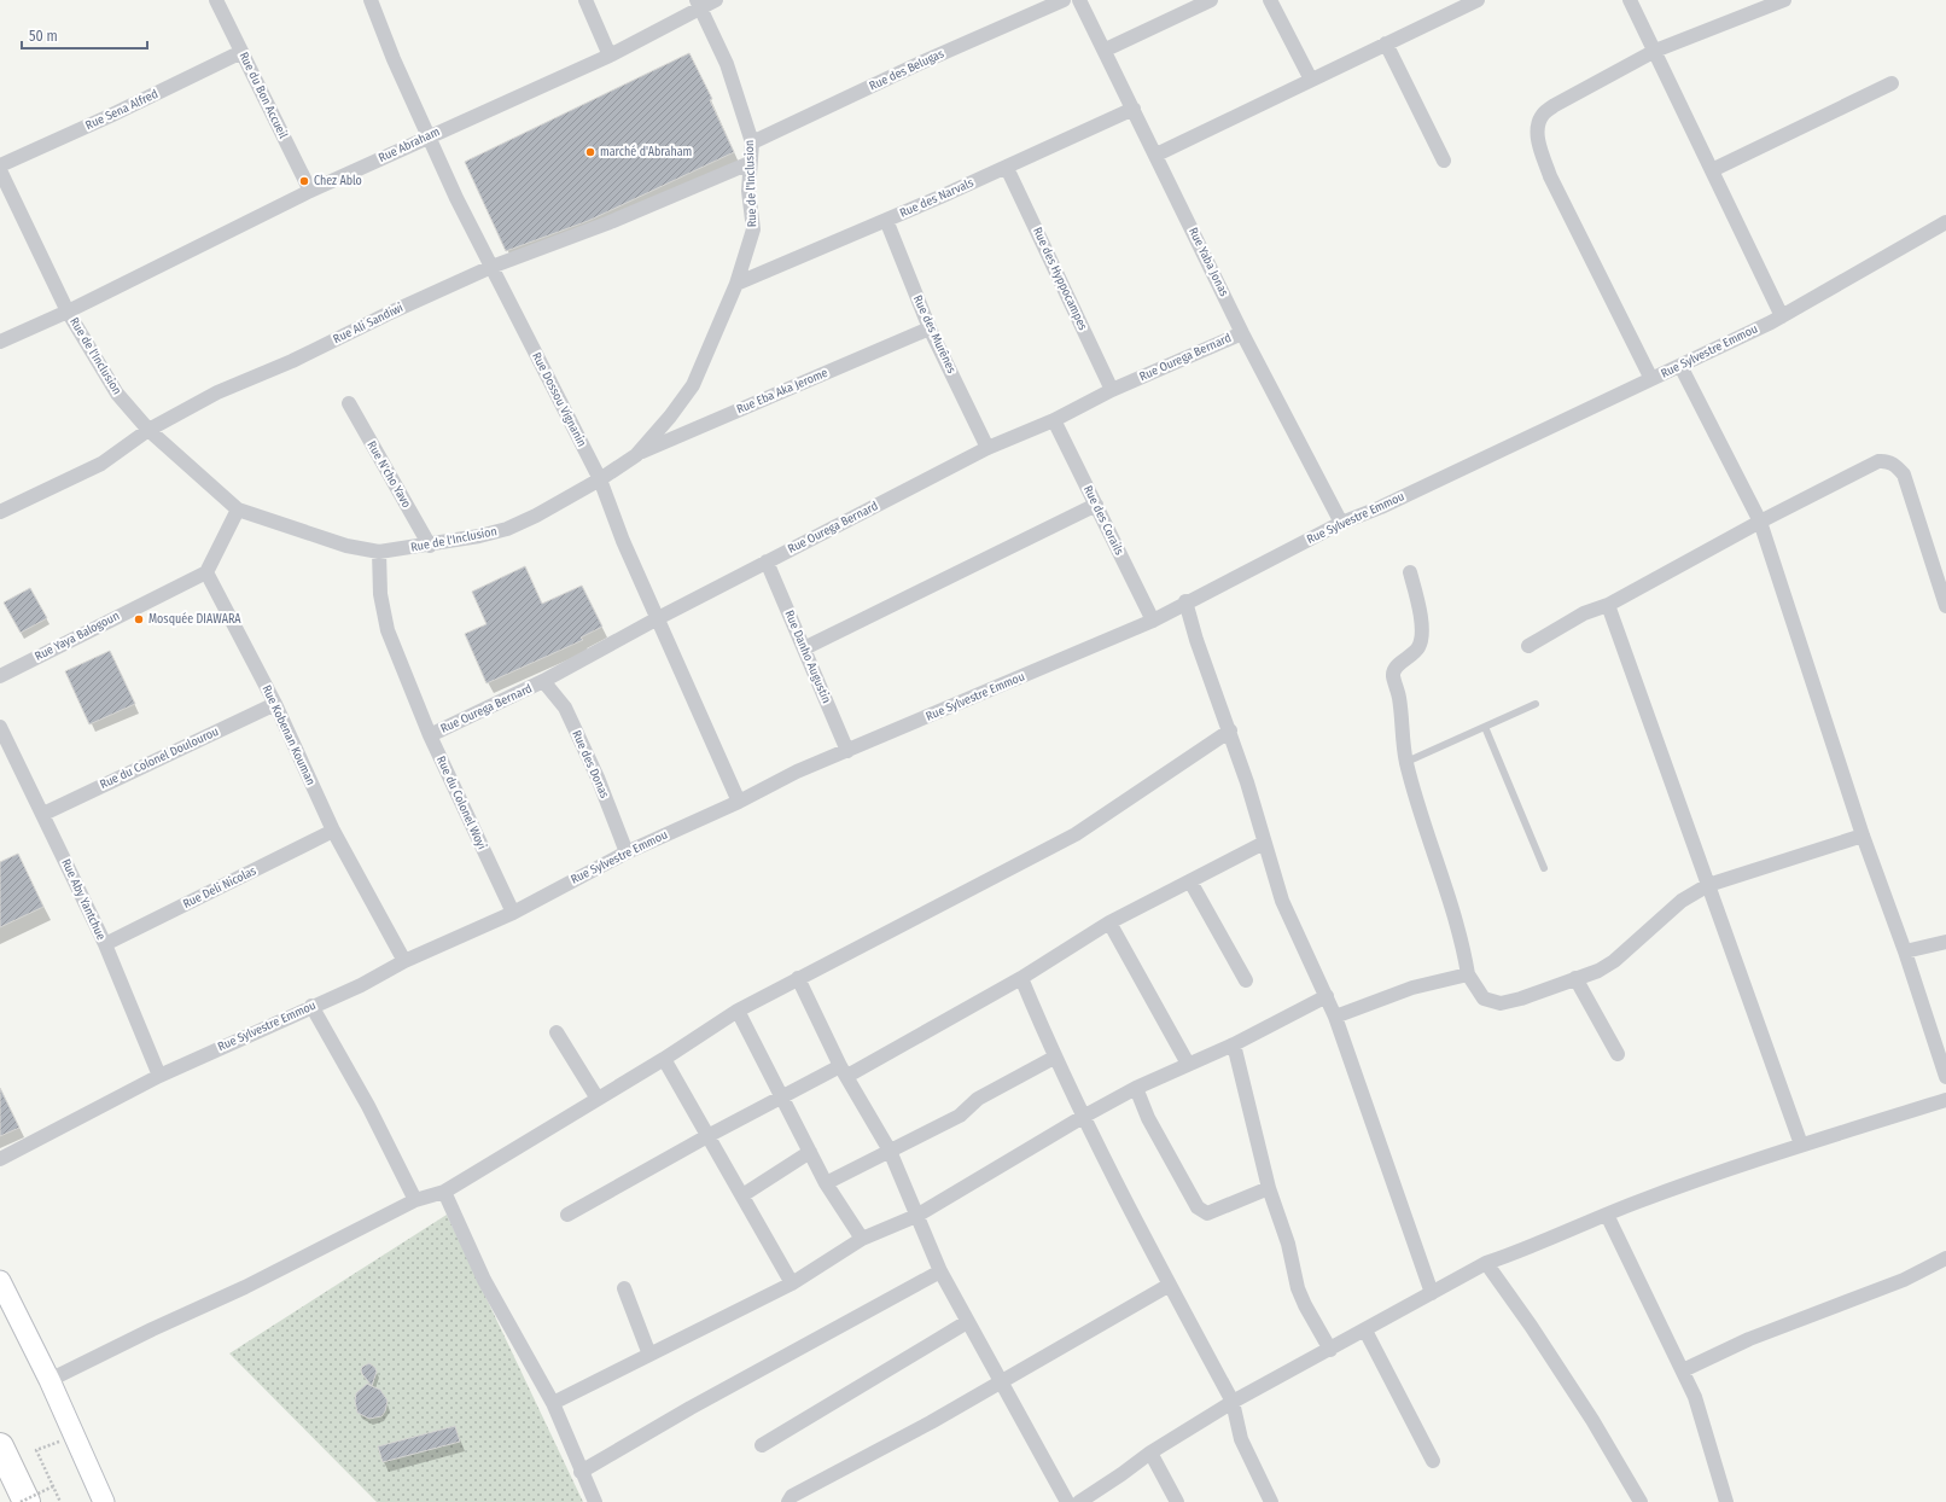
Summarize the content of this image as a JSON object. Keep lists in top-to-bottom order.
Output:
{
  "streets": {
    "street": [
      "Rue des Belugas",
      "Rue du Bon Accueil",
      "Rue Sena Alfred",
      "Rue Abraham",
      "Rue de l'Inclusion",
      "Rue des Narvals",
      "Rue Yaba Jonas",
      "Rue des Hyppocampes",
      "Rue Ali Sandiwi",
      "Rue des Murênes",
      "Rue Sylvestre Emmou",
      "Rue Ourega Bernard",
      "Rue Eba Aka Jerome",
      "Rue Dossou Vignanin",
      "Rue N'cho Yavo",
      "Rue des Corails",
      "Rue Yaya Balogoun",
      "Rue Danho Augustin",
      "Rue Kobenan Kouman",
      "Rue du Colonel Doulourou",
      "Rue des Donas",
      "Rue du Colonel Woyi",
      "Rue Deli Nicolas",
      "Rue Aby Yantchue"
    ]
  },
  "crossings": [
    ["Rue des Belugas", "Rue de l'Inclusion"],
    ["Rue du Bon Accueil", "Rue Sena Alfred"],
    ["Rue du Bon Accueil", "Rue Abraham"],
    ["Rue Abraham", "Rue de l'Inclusion"],
    ["Rue Abraham", "Rue Dossou Vignanin"],
    ["Rue de l'Inclusion", "Rue des Narvals"],
    ["Rue de l'Inclusion", "Rue Ali Sandiwi"],
    ["Rue de l'Inclusion", "Rue Eba Aka Jerome"],
    ["Rue de l'Inclusion", "Rue Dossou Vignanin"],
    ["Rue de l'Inclusion", "Rue N'cho Yavo"],
    ["Rue de l'Inclusion", "Rue du Colonel Woyi"],
    ["Rue des Narvals", "Rue Yaba Jonas"],
    ["Rue des Narvals", "Rue des Hyppocampes"],
    ["Rue des Narvals", "Rue des Murênes"],
    ["Rue Yaba Jonas", "Rue Sylvestre Emmou"],
    ["Rue Yaba Jonas", "Rue Ourega Bernard"],
    ["Rue des Hyppocampes", "Rue Ourega Bernard"],
    ["Rue Ali Sandiwi", "Rue Dossou Vignanin"],
    ["Rue des Murênes", "Rue Ourega Bernard"],
    ["Rue des Murênes", "Rue Eba Aka Jerome"],
    ["Rue Sylvestre Emmou", "Rue Dossou Vignanin"],
    ["Rue Sylvestre Emmou", "Rue des Corails"],
    ["Rue Sylvestre Emmou", "Rue Danho Augustin"],
    ["Rue Sylvestre Emmou", "Rue Kobenan Kouman"],
    ["Rue Sylvestre Emmou", "Rue des Donas"],
    ["Rue Sylvestre Emmou", "Rue du Colonel Woyi"],
    ["Rue Sylvestre Emmou", "Rue Aby Yantchue"],
    ["Rue Ourega Bernard", "Rue Dossou Vignanin"],
    ["Rue Ourega Bernard", "Rue des Corails"],
    ["Rue Ourega Bernard", "Rue Danho Augustin"],
    ["Rue Ourega Bernard", "Rue des Donas"],
    ["Rue Ourega Bernard", "Rue du Colonel Woyi"],
    ["Rue Yaya Balogoun", "Rue Kobenan Kouman"],
    ["Rue Kobenan Kouman", "Rue du Colonel Doulourou"],
    ["Rue Kobenan Kouman", "Rue Deli Nicolas"],
    ["Rue du Colonel Doulourou", "Rue Aby Yantchue"],
    ["Rue Deli Nicolas", "Rue Aby Yantchue"]
  ],
  "places": ["marché d'Abraham", "Chez Ablo", "Mosquée DIAWARA"],
  "scale_bar": "50 m"
}
